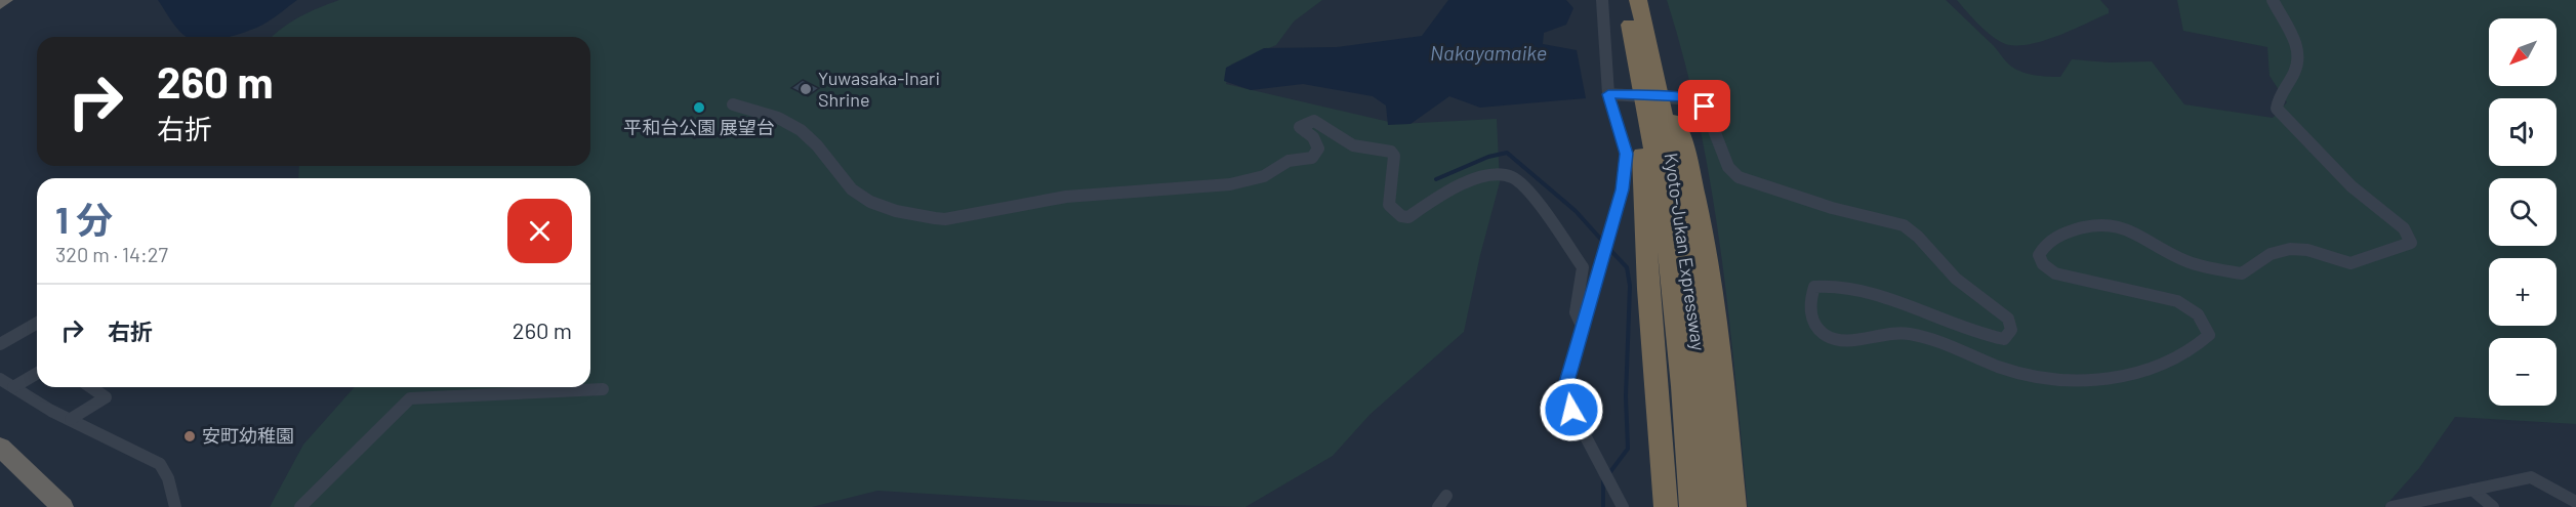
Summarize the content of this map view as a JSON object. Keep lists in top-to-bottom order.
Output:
{
  "streets": {
    "highway": ["Kyoto-Jukan Expressway"]
  },
  "water": ["Nakayamaike"],
  "places": ["Yuwasaka-Inari Shrine", "平和台公園 展望台", "安町幼稚園"],
  "north": "bottom left",
  "page": {
    "map_buttons": ["+", "−"],
    "turn": ["260 m", "右折"],
    "heading": ["1 分", "320 m · 14:27"],
    "list": [
      {
        "name": "右折",
        "value": "260 m"
      }
    ]
  }
}
